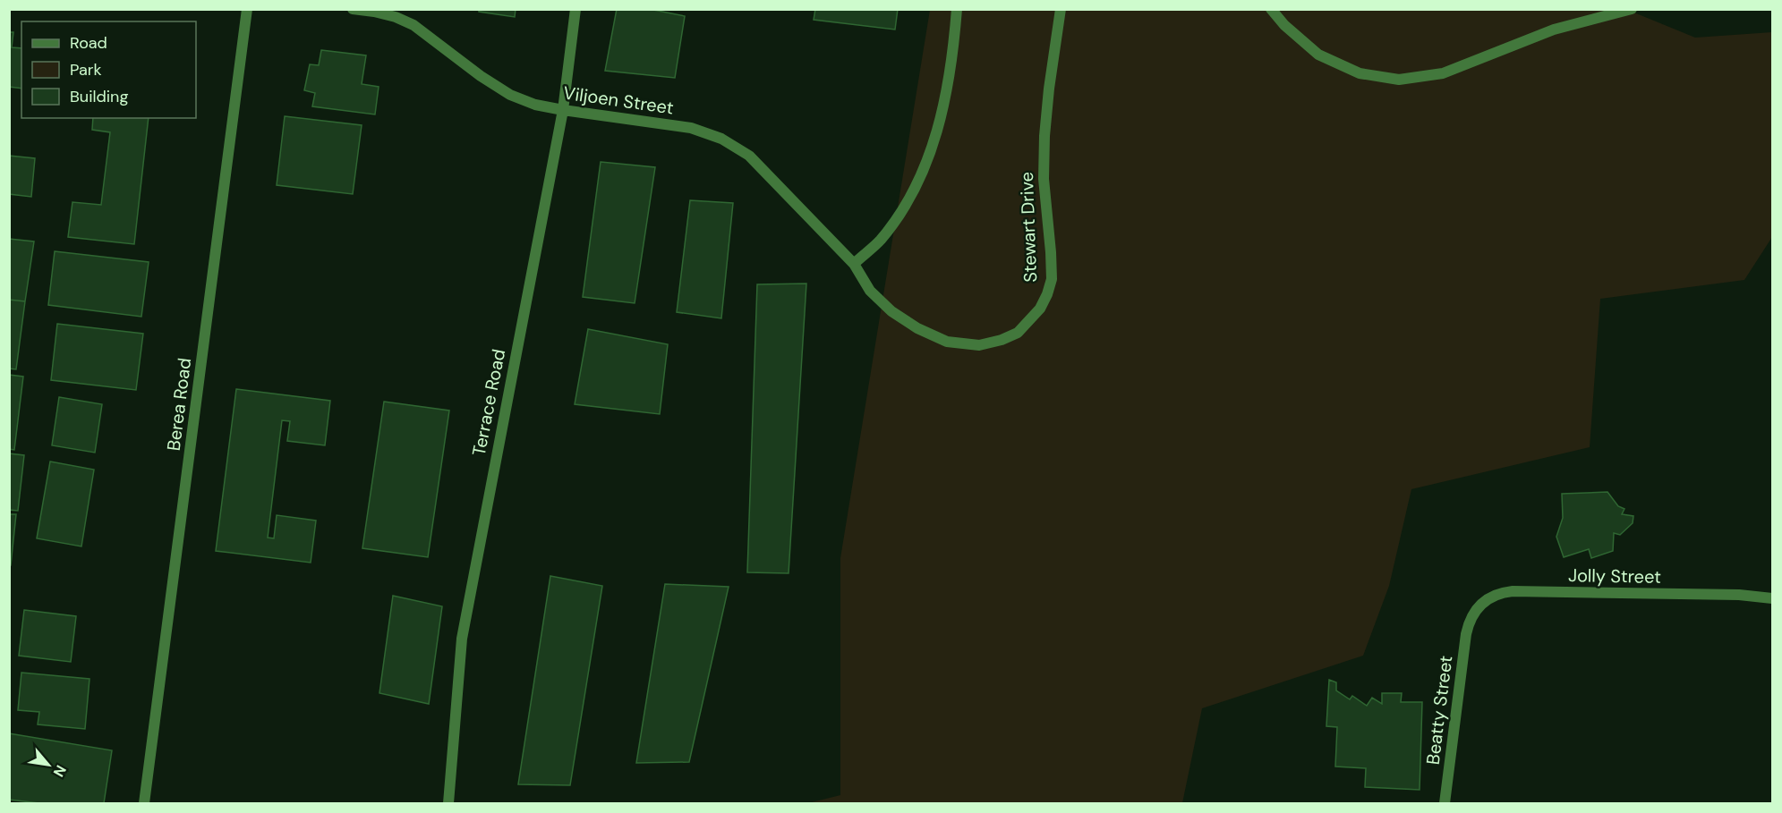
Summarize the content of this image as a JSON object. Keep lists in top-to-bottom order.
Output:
{
  "streets": {
    "street": [
      "Viljoen Street",
      "Stewart Drive",
      "Terrace Road",
      "Berea Road",
      "Jolly Street",
      "Beatty Street"
    ]
  },
  "crossings": [
    ["Viljoen Street", "Stewart Drive"],
    ["Viljoen Street", "Terrace Road"],
    ["Jolly Street", "Beatty Street"]
  ],
  "legend": ["Road", "Park", "Building"],
  "north": "bottom right"
}
